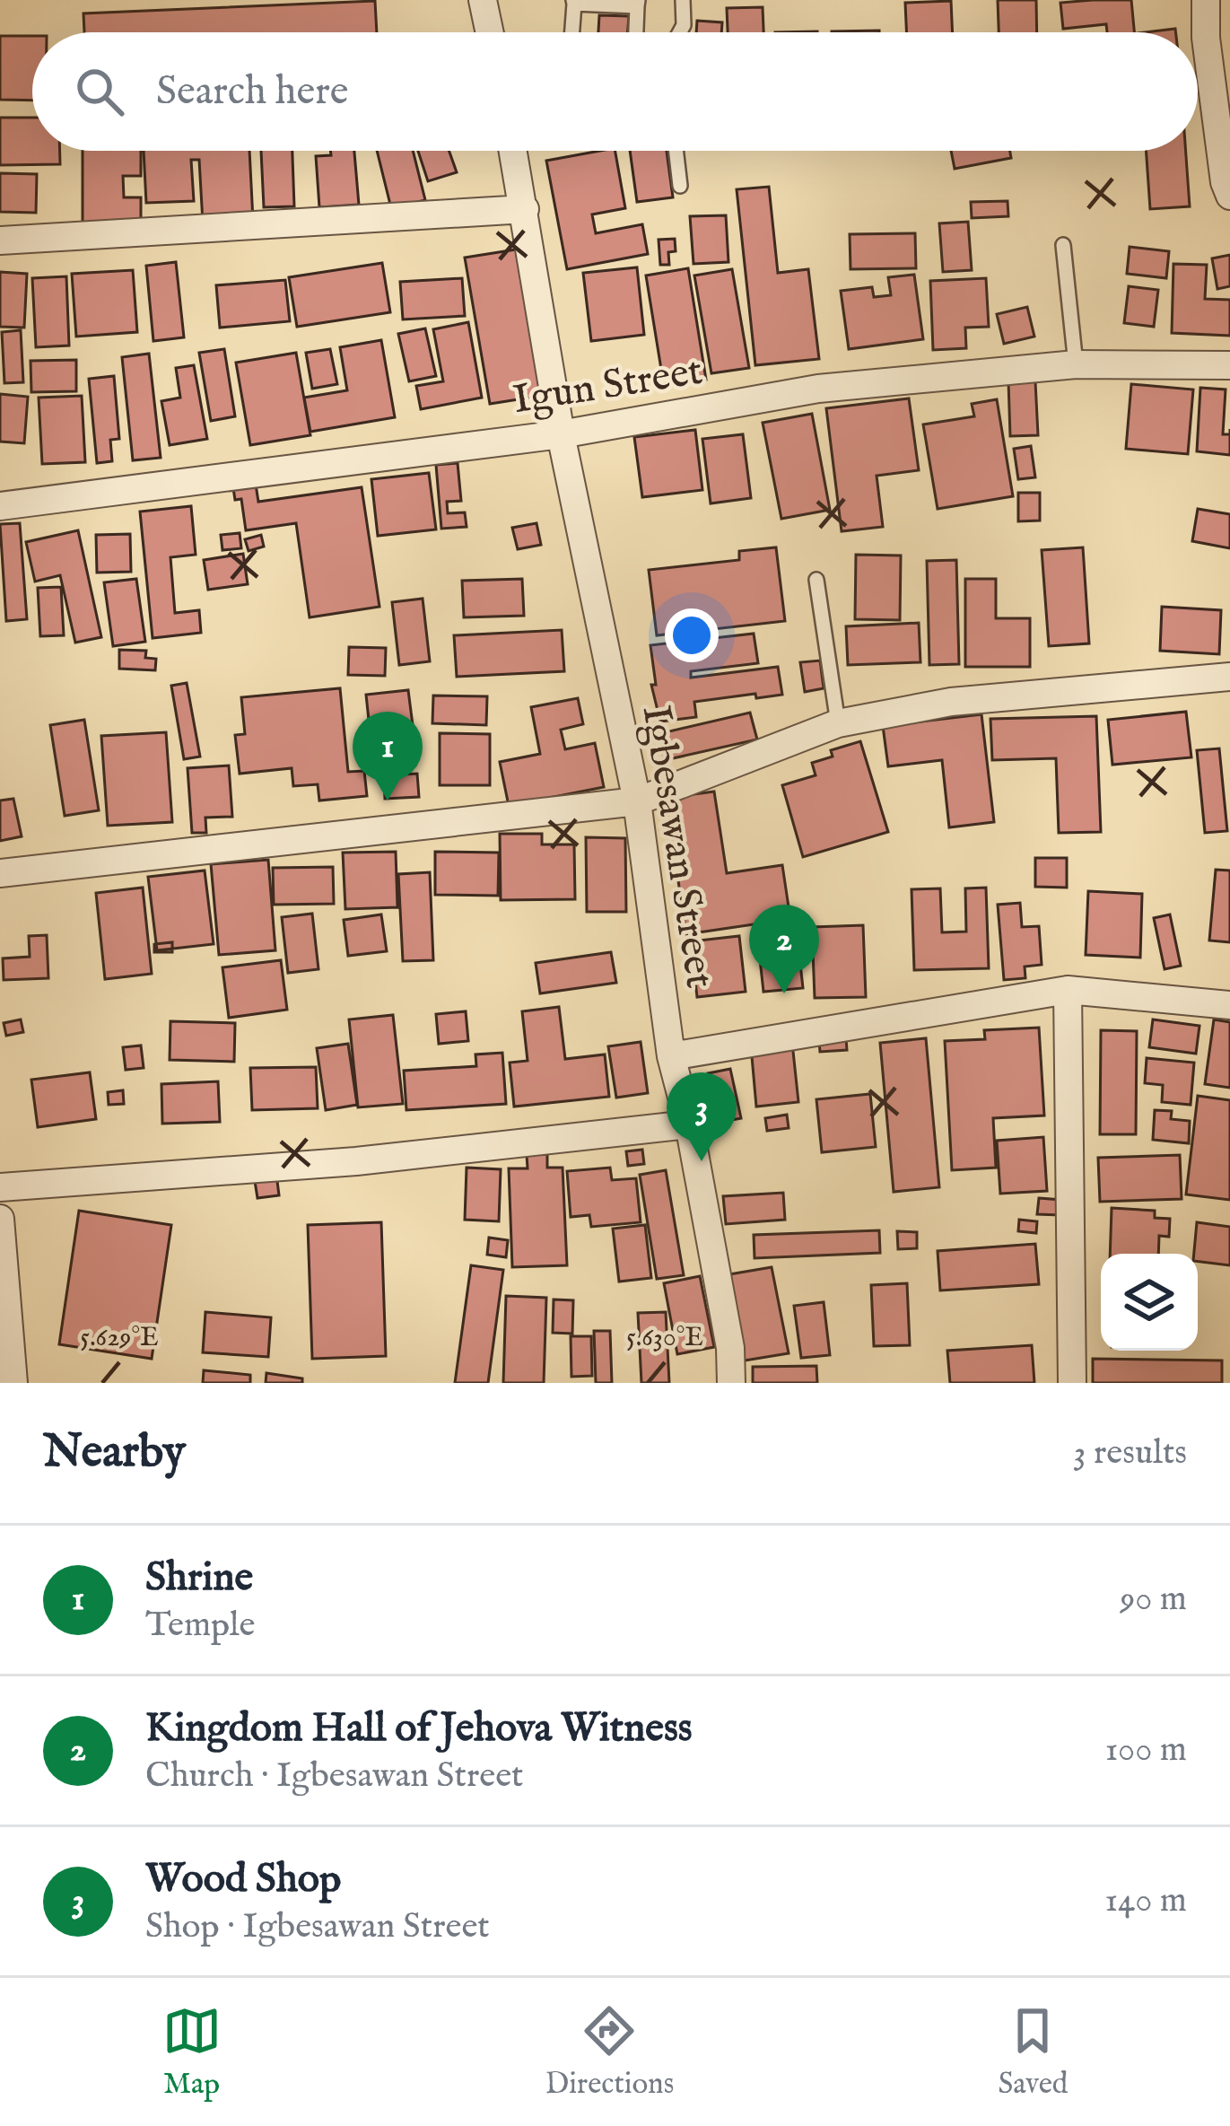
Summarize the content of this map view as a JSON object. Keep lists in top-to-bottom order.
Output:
{
  "streets": {
    "street": ["Igun Street", "Igbesawan Street"]
  },
  "crossings": [
    ["Igun Street", "Igbesawan Street"]
  ],
  "page": {
    "search": "Search here",
    "pins": ["1", "2", "3"],
    "heading": ["Nearby", "3 results"],
    "list": [
      {
        "mark": "1",
        "name": "Shrine",
        "note": "Temple",
        "value": "90 m"
      },
      {
        "mark": "2",
        "name": "Kingdom Hall of Jehova Witness",
        "note": "Church · Igbesawan Street",
        "value": "100 m"
      },
      {
        "mark": "3",
        "name": "Wood Shop",
        "note": "Shop · Igbesawan Street",
        "value": "140 m"
      }
    ],
    "nav": ["Map", "Directions", "Saved"]
  },
  "coordinates": ["5.629°E", "5.630°E"]
}
